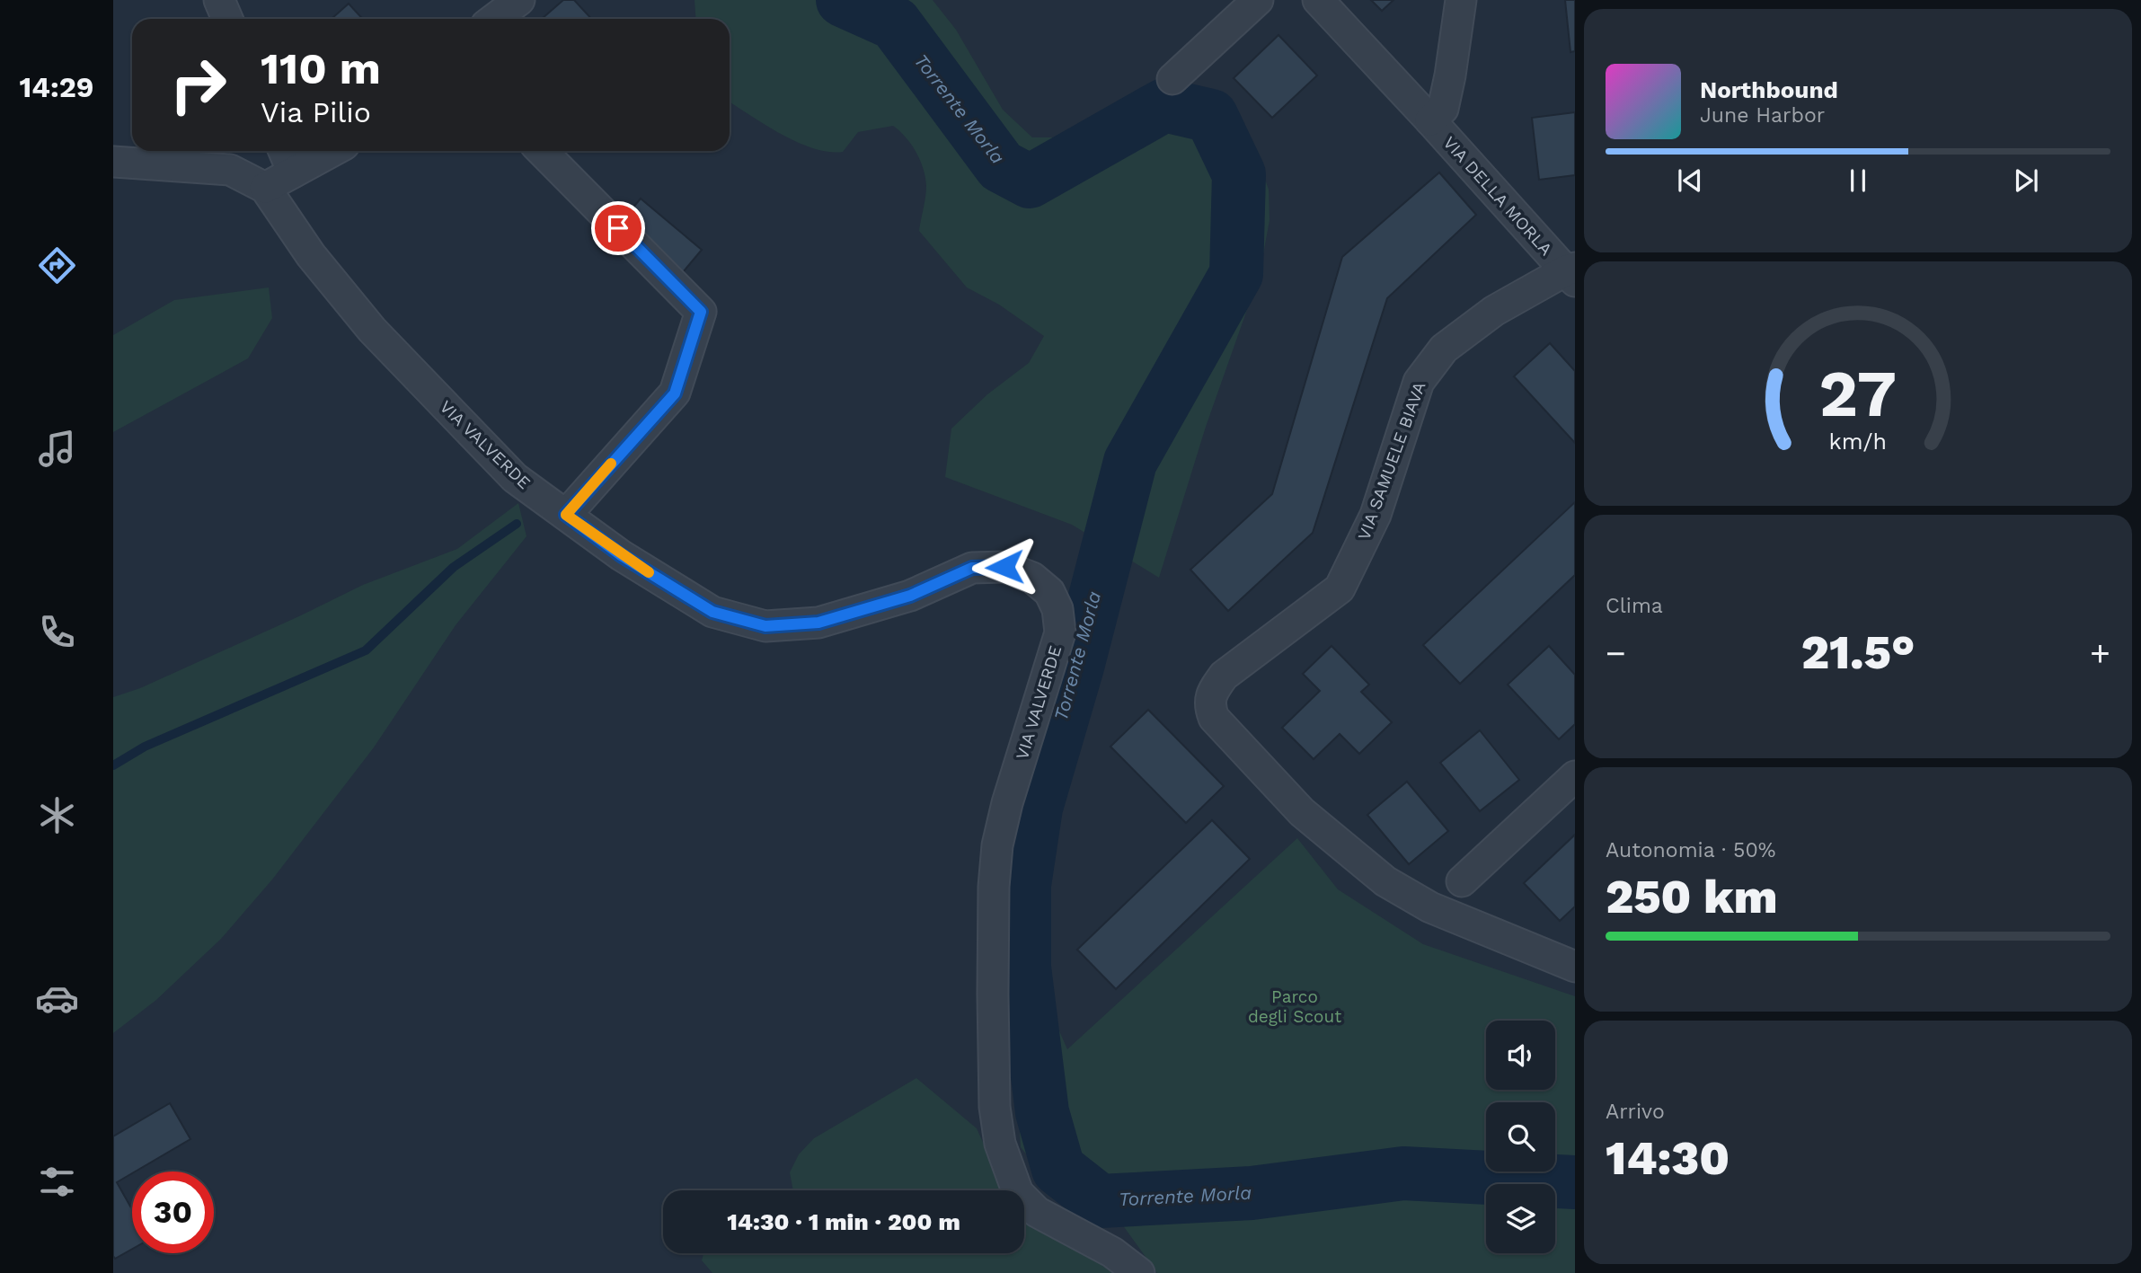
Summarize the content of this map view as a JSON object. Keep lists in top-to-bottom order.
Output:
{
  "streets": {
    "street": ["VIA DELLA MORLA", "VIA VALVERDE", "VIA SAMUELE BIAVA"]
  },
  "crossings": [
    ["VIA DELLA MORLA", "VIA SAMUELE BIAVA"]
  ],
  "water": ["Torrente Morla"],
  "parks": ["Parco degli Scout"],
  "page": {
    "tabs": "14:29",
    "turn": ["110 m", "Via Pilio"],
    "song": ["Northbound", "June Harbor"],
    "tile": [
      "Clima",
      ["Autonomia · 50%", "250 km"],
      ["Arrivo", "14:30"]
    ],
    "heat": ["−", "21.5°", "+"],
    "limit": "30",
    "trip": "14:30 · 1 min · 200 m",
    "gauge": ["27", "km/h"]
  }
}
